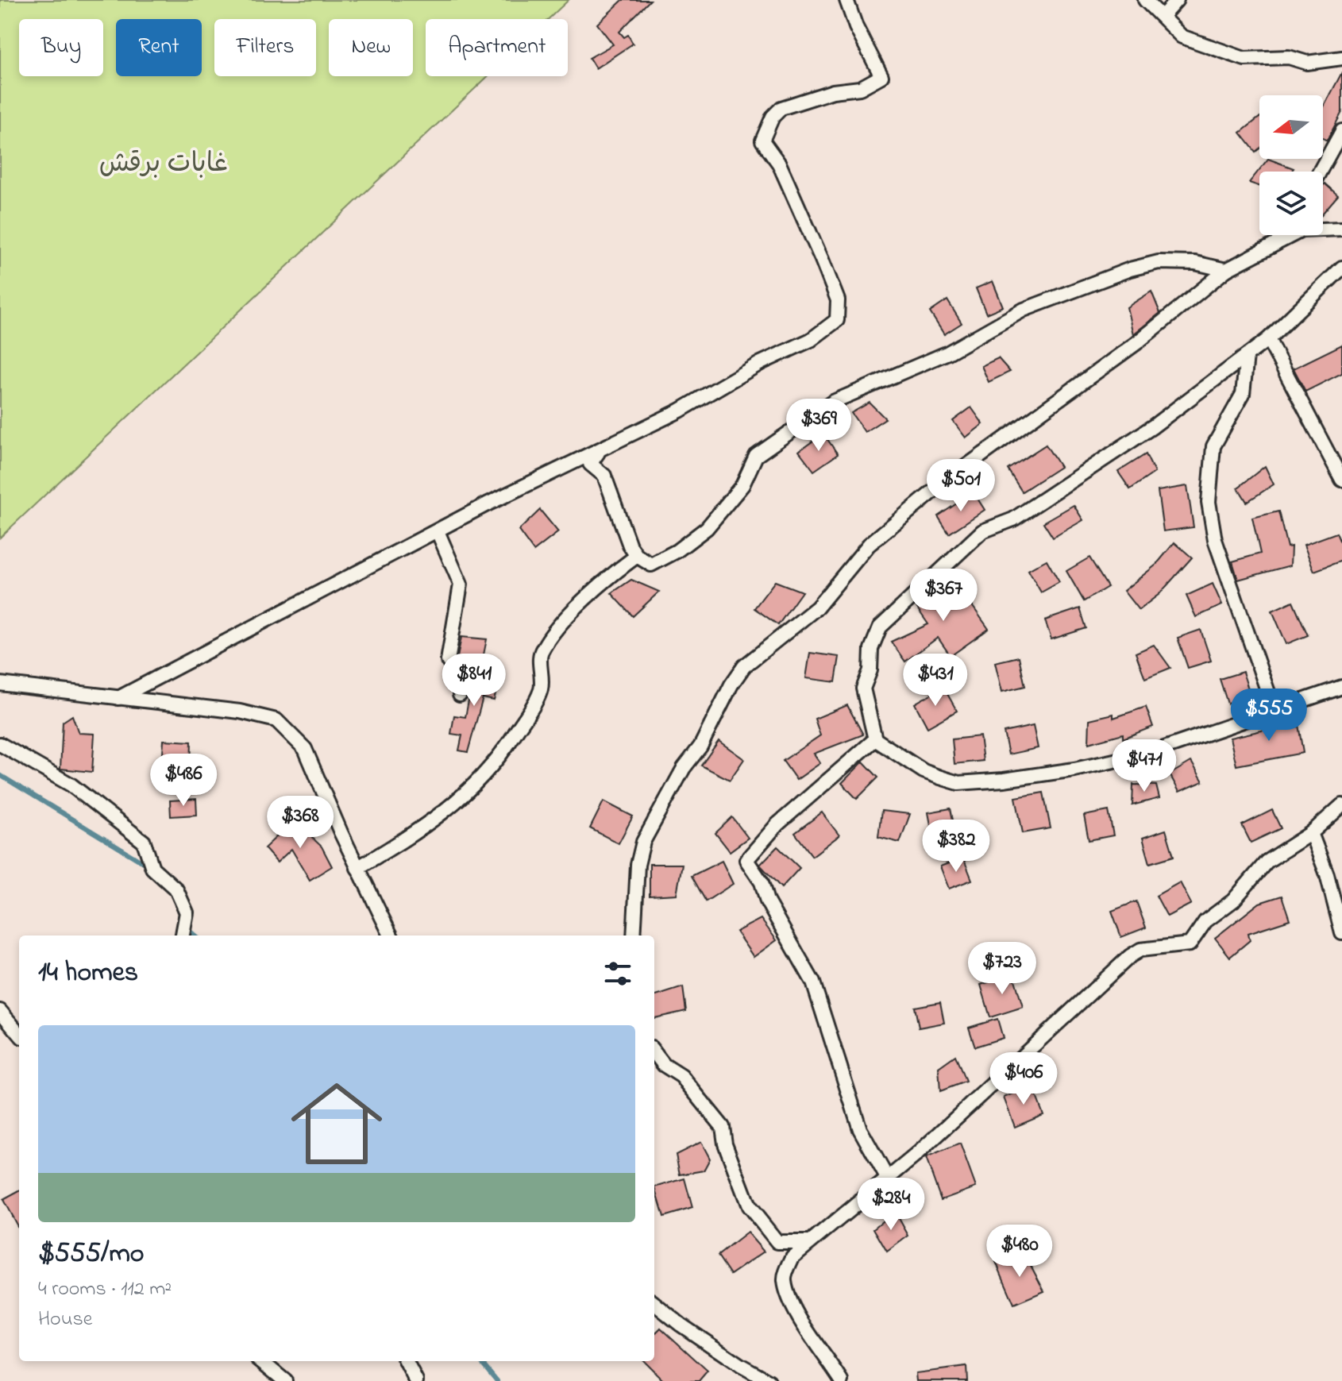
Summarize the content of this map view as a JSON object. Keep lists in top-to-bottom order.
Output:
{
  "parks": ["غابات برقش"],
  "north": "left",
  "page": {
    "chip": [
      "Buy",
      "Rent",
      "Filters",
      "New",
      "Apartment"
    ],
    "price": [
      "$369",
      "$501",
      "$367",
      "$841",
      "$431",
      "$555",
      "$471",
      "$486",
      "$368",
      "$382",
      "$723",
      "$406",
      "$284",
      "$480"
    ],
    "heading": "14 homes",
    "list": [
      {
        "name": "$555/mo",
        "note": "4 rooms · 112 m² · House"
      }
    ]
  }
}
